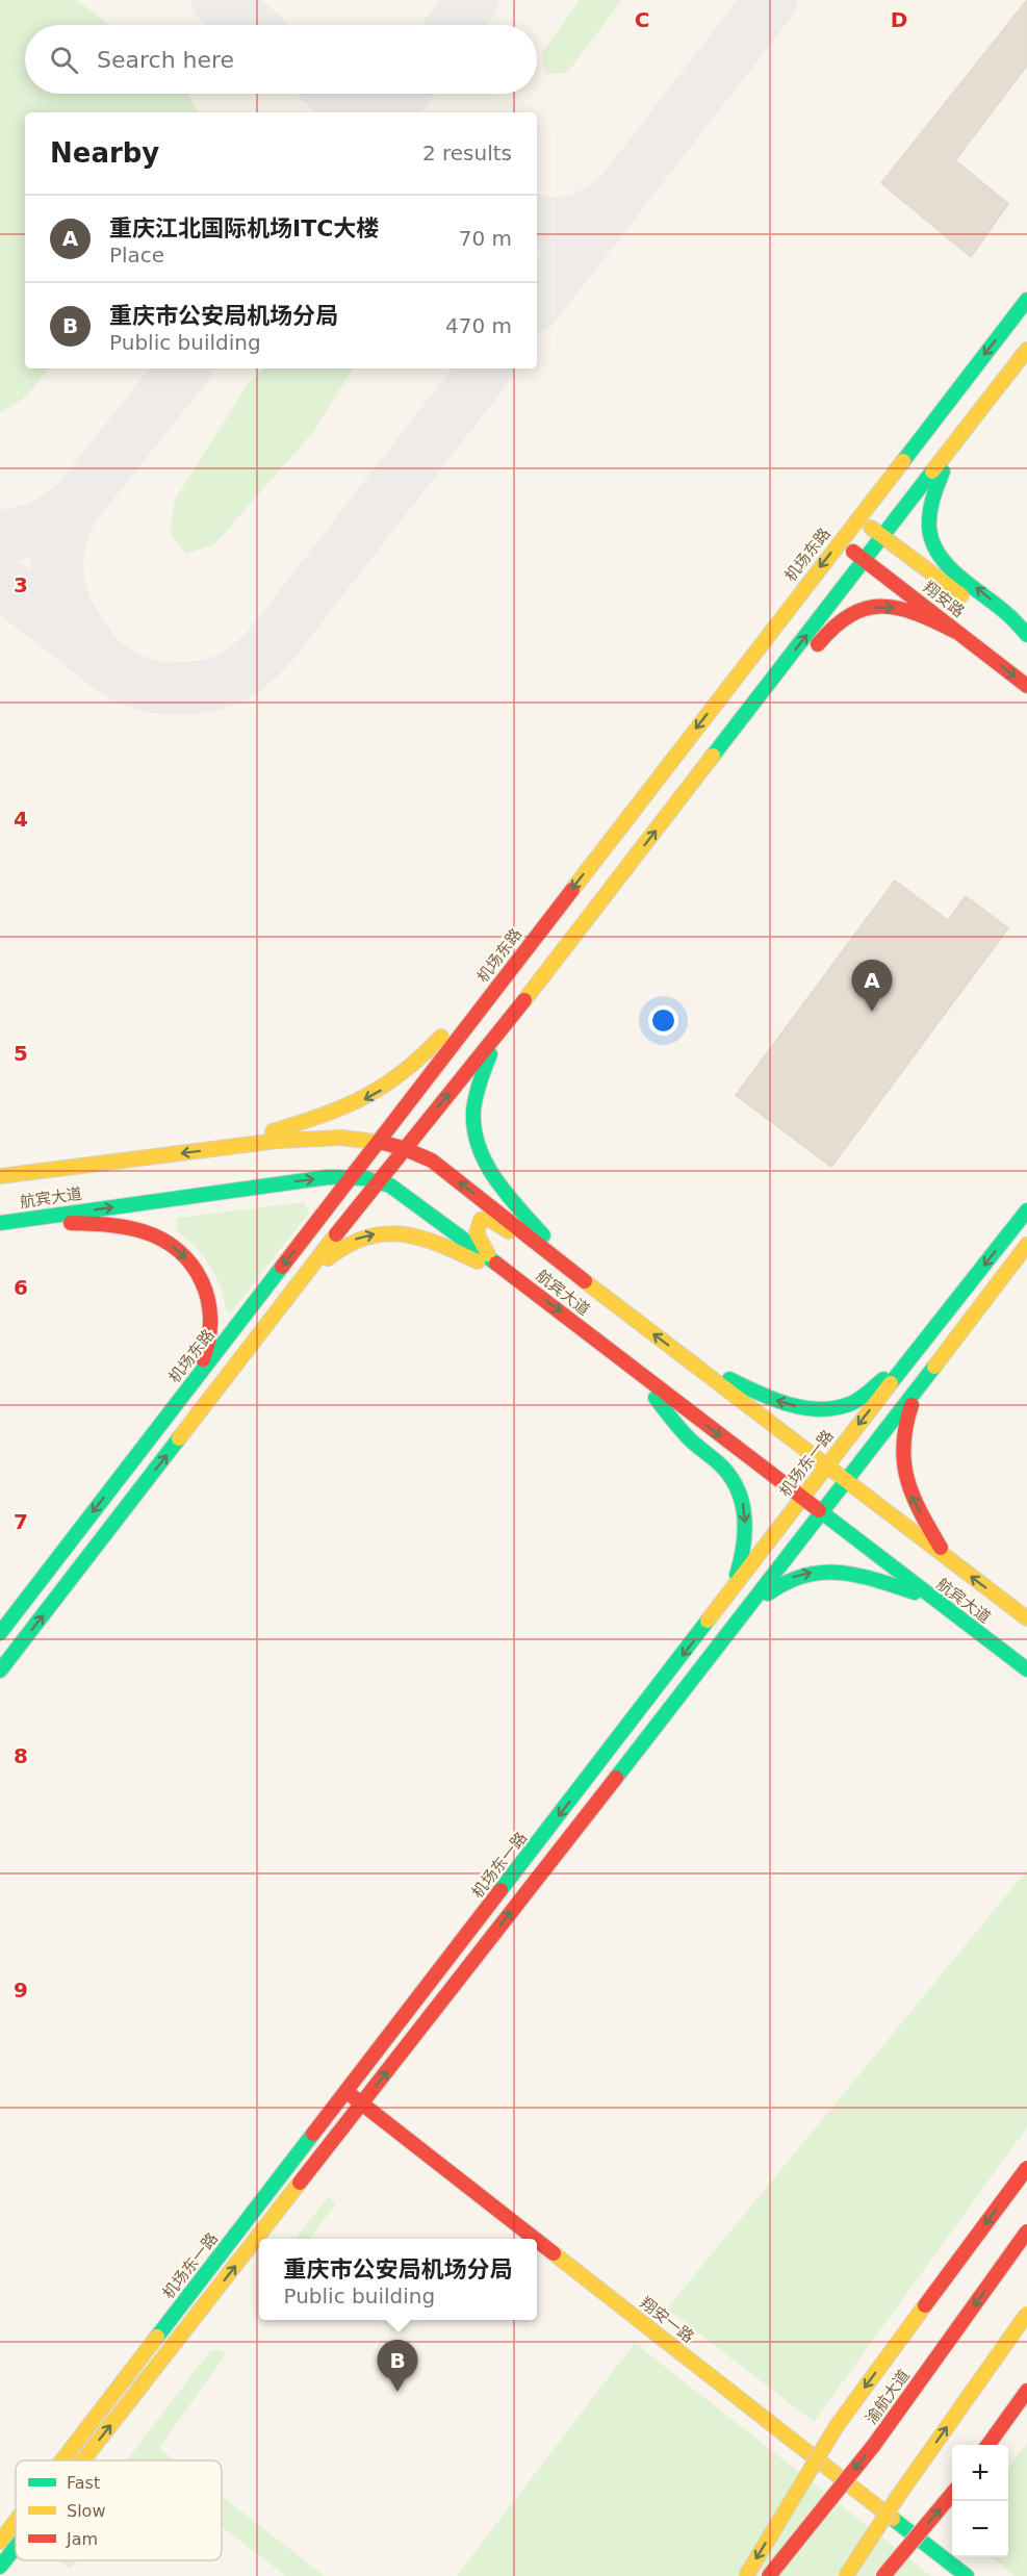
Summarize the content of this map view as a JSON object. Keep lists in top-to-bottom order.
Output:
{
  "streets": {
    "main road": [
      "机场东路",
      "翔安路",
      "航宾大道",
      "机场东一路",
      "翔安一路",
      "渝航大道"
    ]
  },
  "crossings": [
    ["机场东路", "翔安路"],
    ["机场东路", "航宾大道"],
    ["航宾大道", "机场东一路"],
    ["机场东一路", "翔安一路"]
  ],
  "legend": ["Fast", "Slow", "Jam"],
  "page": {
    "search": "Search here",
    "heading": ["Nearby", "2 results"],
    "list": [
      {
        "mark": "A",
        "name": "重庆江北国际机场ITC大楼",
        "note": "Place",
        "value": "70 m"
      },
      {
        "mark": "B",
        "name": "重庆市公安局机场分局",
        "note": "Public building",
        "value": "470 m"
      }
    ],
    "pins": ["A", "B"],
    "popup": ["重庆市公安局机场分局", "Public building"],
    "map_buttons": ["+", "−"]
  },
  "grid": {
    "columns": ["C", "D"],
    "rows": [
      "3",
      "4",
      "5",
      "6",
      "7",
      "8",
      "9"
    ]
  }
}
